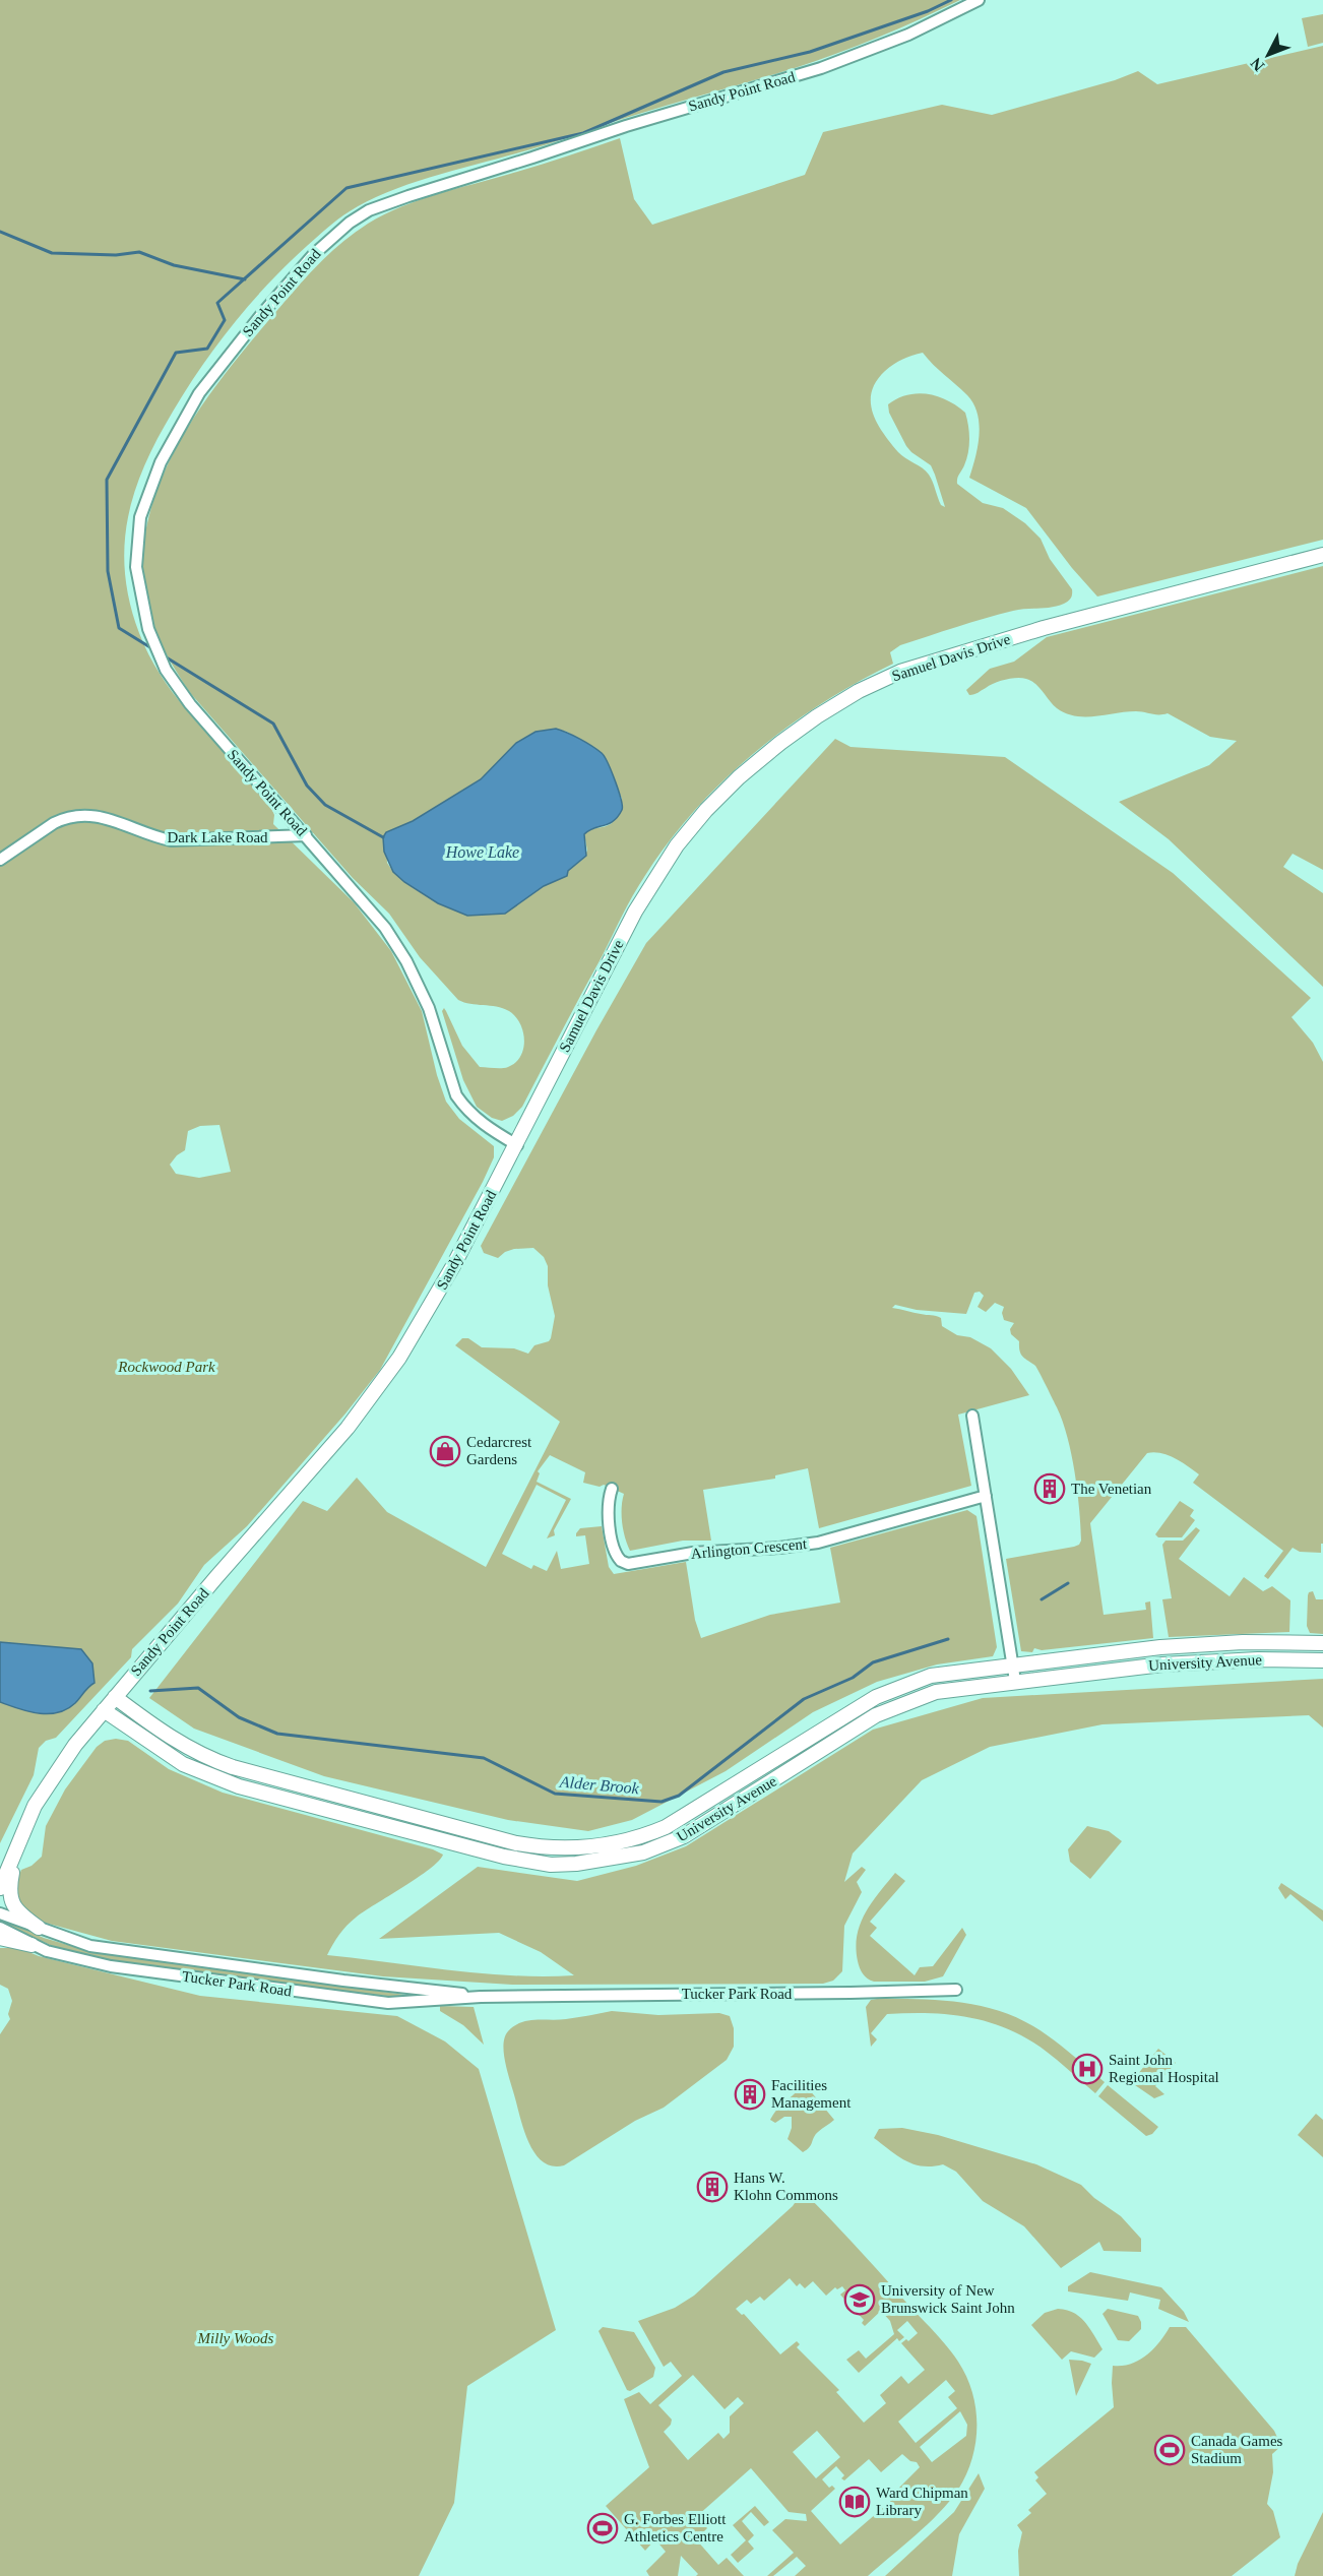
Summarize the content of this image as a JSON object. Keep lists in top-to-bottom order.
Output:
{
  "streets": {
    "main road": ["Sandy Point Road", "Samuel Davis Drive", "University Avenue"],
    "street": ["Dark Lake Road", "Arlington Crescent", "Tucker Park Road"]
  },
  "crossings": [
    ["Sandy Point Road", "Samuel Davis Drive"],
    ["Sandy Point Road", "Dark Lake Road"],
    ["Sandy Point Road", "University Avenue"]
  ],
  "water": ["Howe Lake", "Alder Brook"],
  "parks": ["Rockwood Park", "Milly Woods"],
  "places": {
    "shop": ["Cedarcrest Gardens"],
    "building": ["The Venetian", "Facilities Management", "Hans W. Klohn Commons"],
    "hospital": ["Saint John Regional Hospital"],
    "school or university": ["University of New Brunswick Saint John"],
    "sports": ["Canada Games Stadium", "G. Forbes Elliott Athletics Centre"],
    "library": ["Ward Chipman Library"]
  },
  "north": "bottom left"
}
